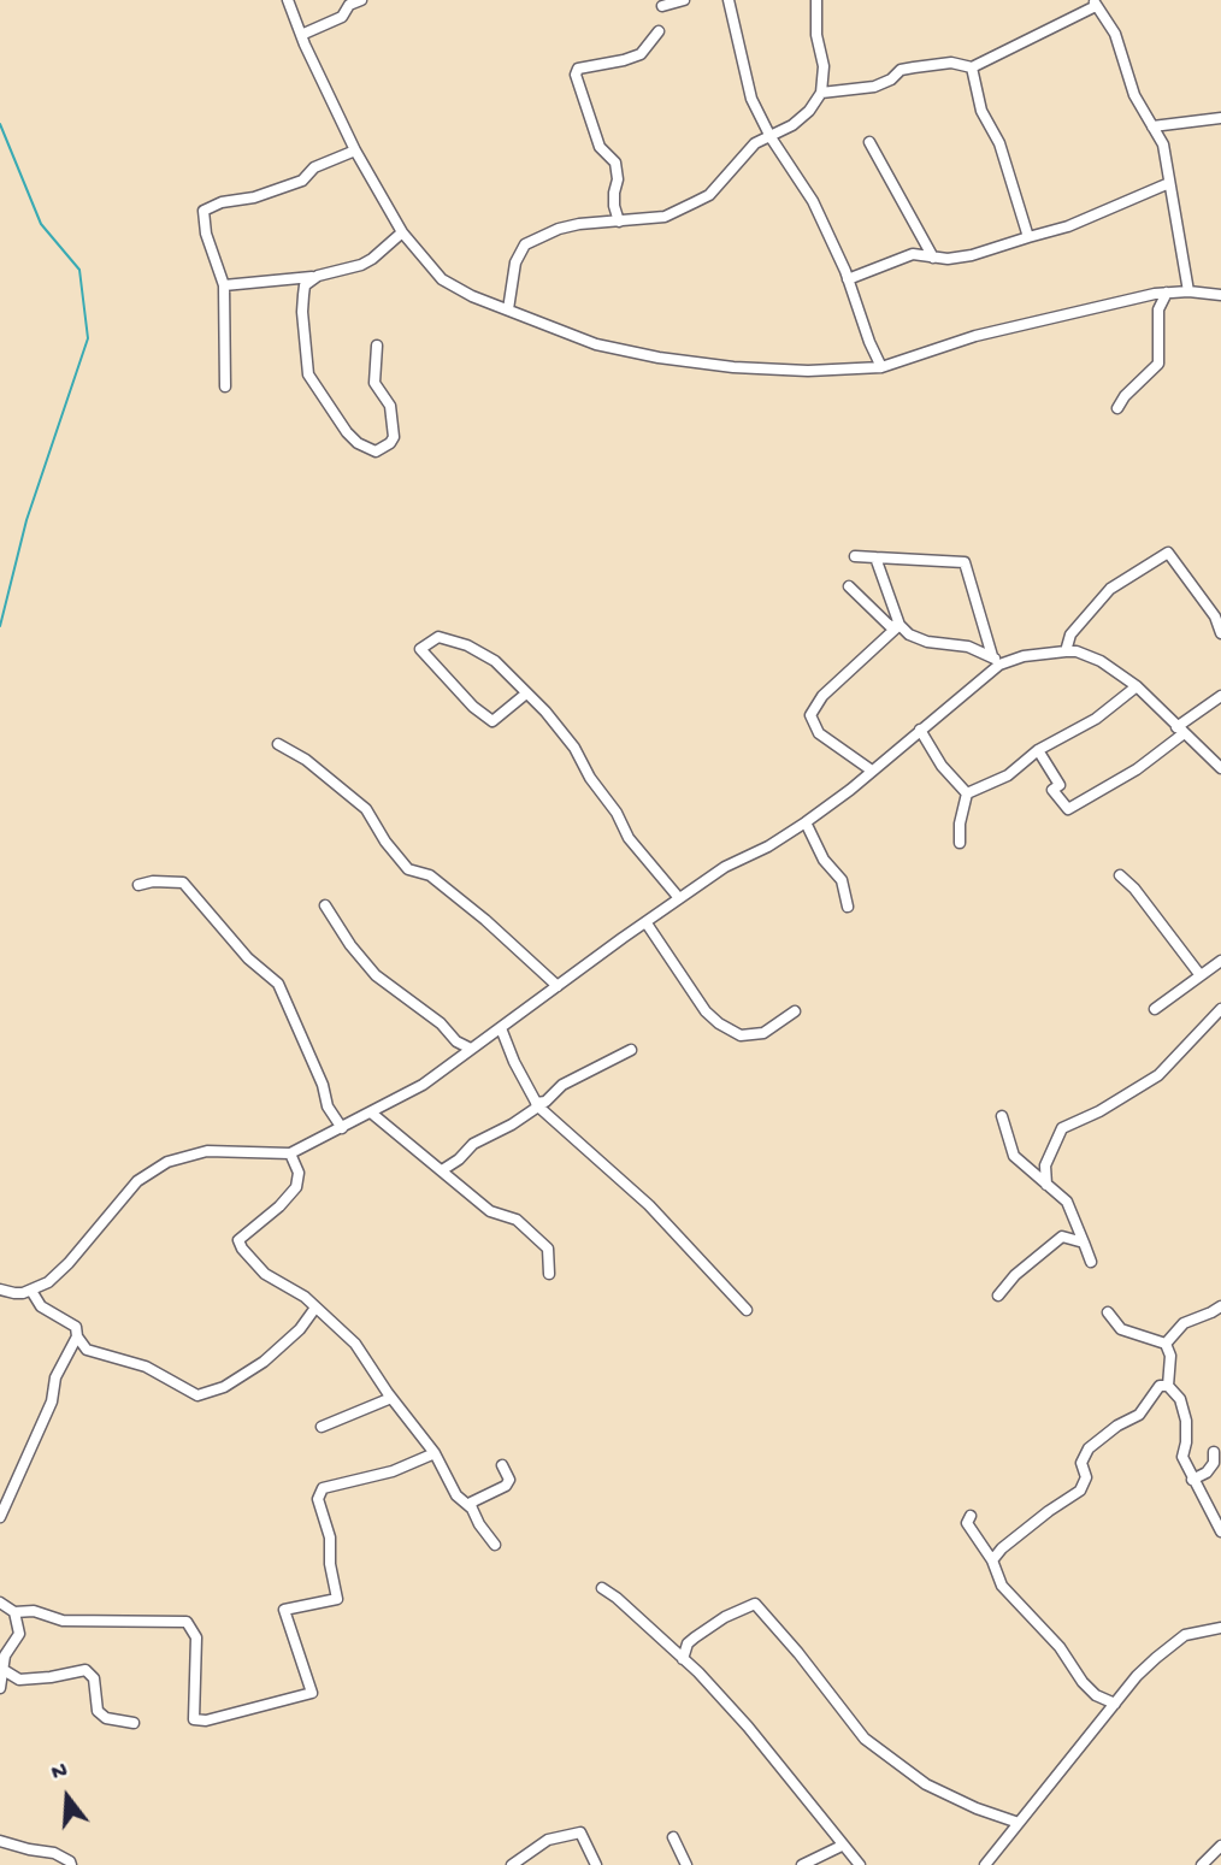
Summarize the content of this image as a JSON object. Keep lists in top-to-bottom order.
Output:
{
  "north": "top"
}
